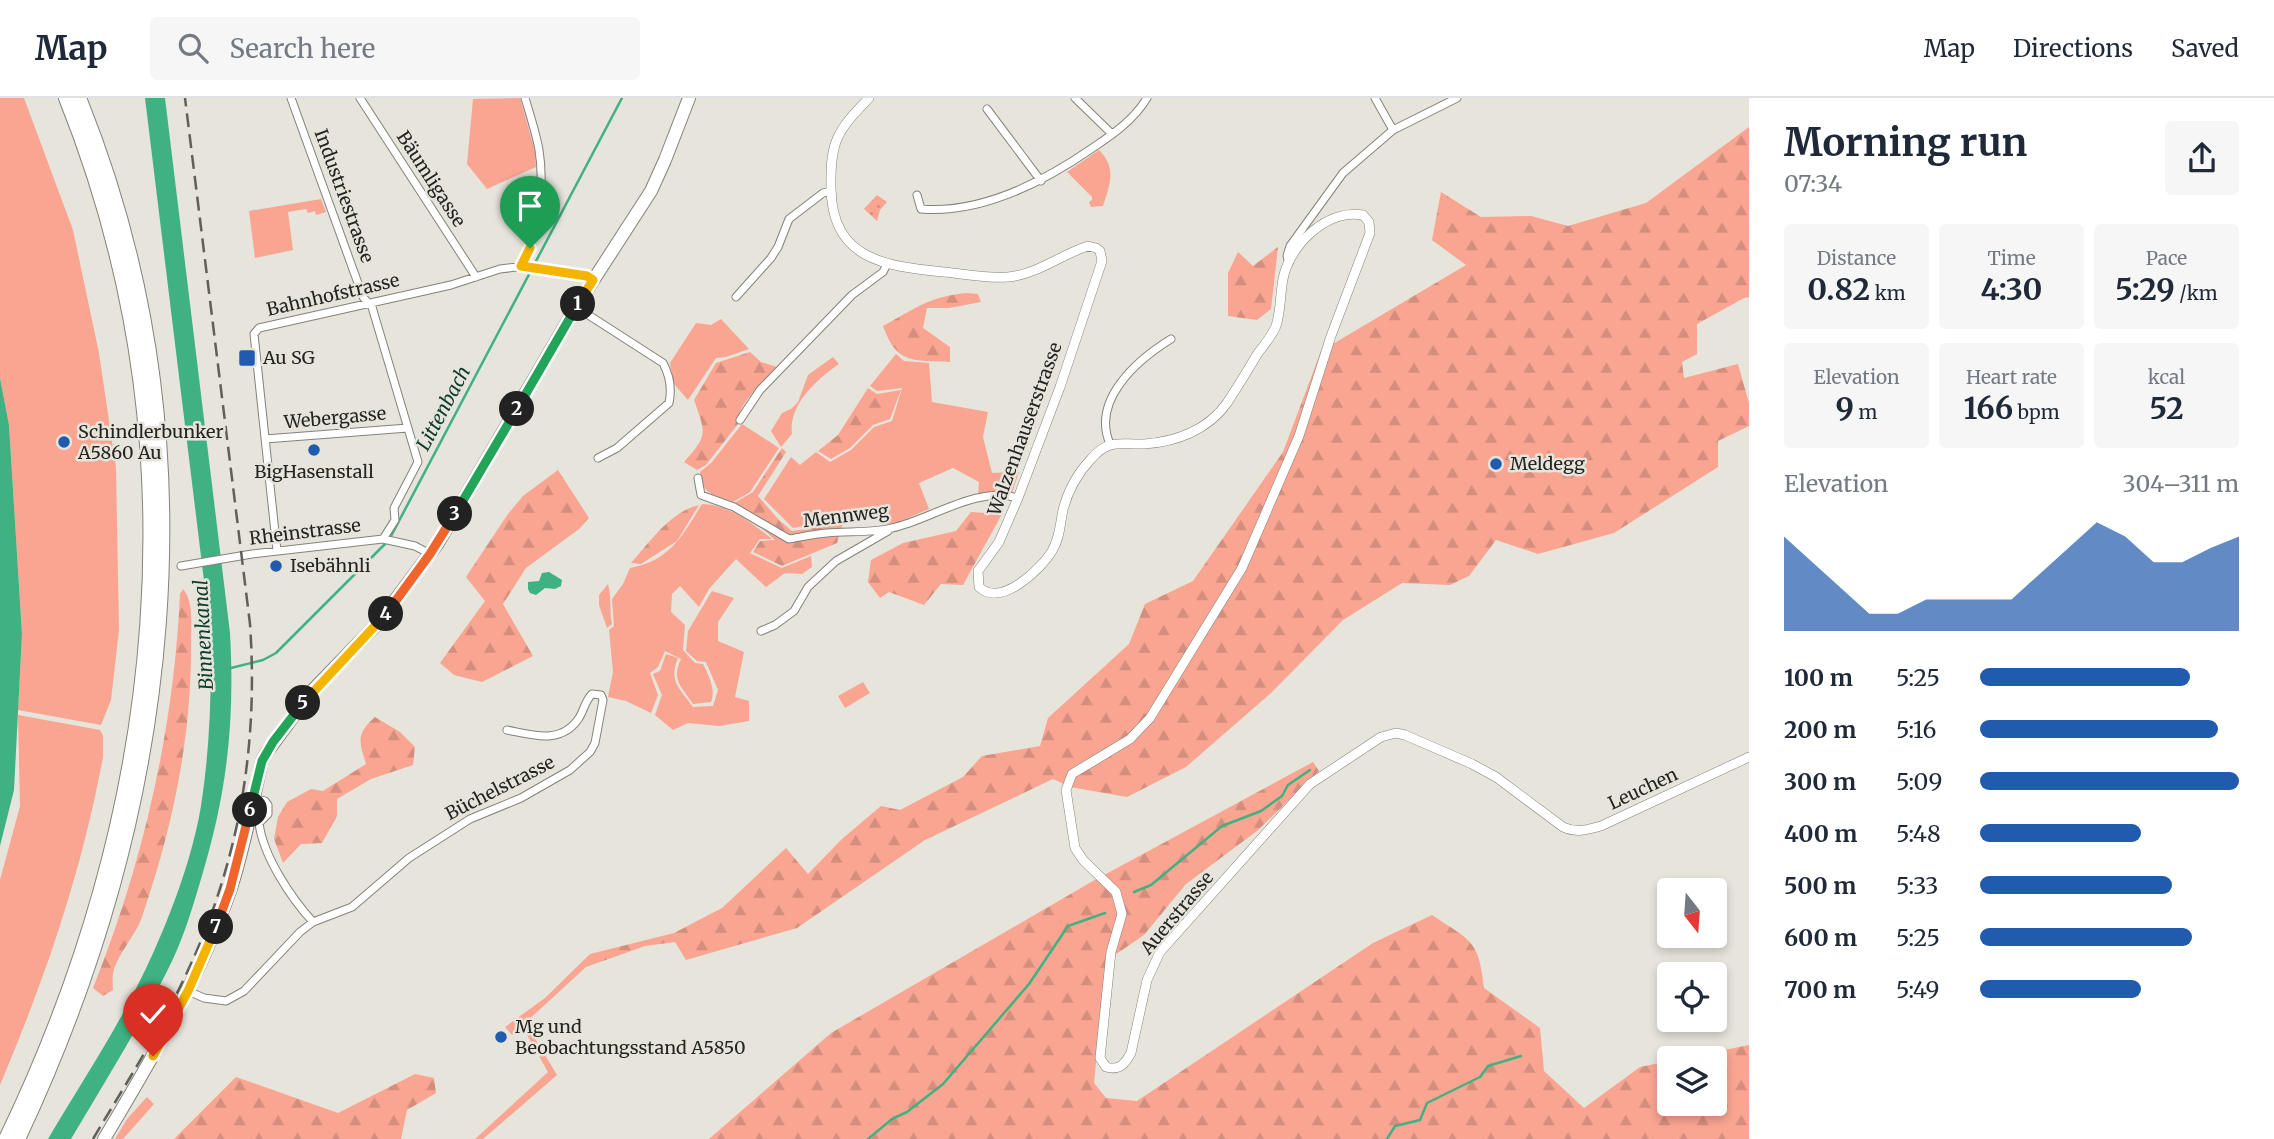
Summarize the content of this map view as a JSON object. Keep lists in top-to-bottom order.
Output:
{
  "streets": {
    "street": [
      "Bäumligasse",
      "Industriestrasse",
      "Bahnhofstrasse",
      "Webergasse",
      "Walzenhauserstrasse",
      "Mennweg",
      "Rheinstrasse",
      "Büchelstrasse",
      "Leuchen",
      "Auerstrasse"
    ]
  },
  "crossings": [
    ["Bäumligasse", "Bahnhofstrasse"],
    ["Industriestrasse", "Bahnhofstrasse"],
    ["Industriestrasse", "Webergasse"],
    ["Industriestrasse", "Rheinstrasse"],
    ["Bahnhofstrasse", "Webergasse"],
    ["Bahnhofstrasse", "Rheinstrasse"],
    ["Walzenhauserstrasse", "Mennweg"],
    ["Leuchen", "Auerstrasse"]
  ],
  "water": ["Littenbach", "Binnenkanal"],
  "places": {
    "transit": ["Au SG"],
    "other": [
      "Schindlerbunker A5860 Au",
      "BigHasenstall",
      "Meldegg",
      "Isebähnli",
      "Mg und Beobachtungsstand A5850"
    ]
  },
  "north": "bottom",
  "page": {
    "header": "Map",
    "search": "Search here",
    "nav": ["Map", "Directions", "Saved"],
    "heading": ["Morning run", "07:34"],
    "stats": [
      ["Distance", "0.82 km"],
      ["Time", "4:30"],
      ["Pace", "5:29 /km"],
      ["Elevation", "9 m"],
      ["Heart rate", "166 bpm"],
      ["kcal", "52"]
    ],
    "pins": [
      "1",
      "2",
      "3",
      "4",
      "5",
      "6",
      "7"
    ],
    "chart": ["Elevation", "304–311 m"],
    "list": [
      {
        "name": "100 m",
        "note": "5:25"
      },
      {
        "name": "200 m",
        "note": "5:16"
      },
      {
        "name": "300 m",
        "note": "5:09"
      },
      {
        "name": "400 m",
        "note": "5:48"
      },
      {
        "name": "500 m",
        "note": "5:33"
      },
      {
        "name": "600 m",
        "note": "5:25"
      },
      {
        "name": "700 m",
        "note": "5:49"
      }
    ]
  }
}
